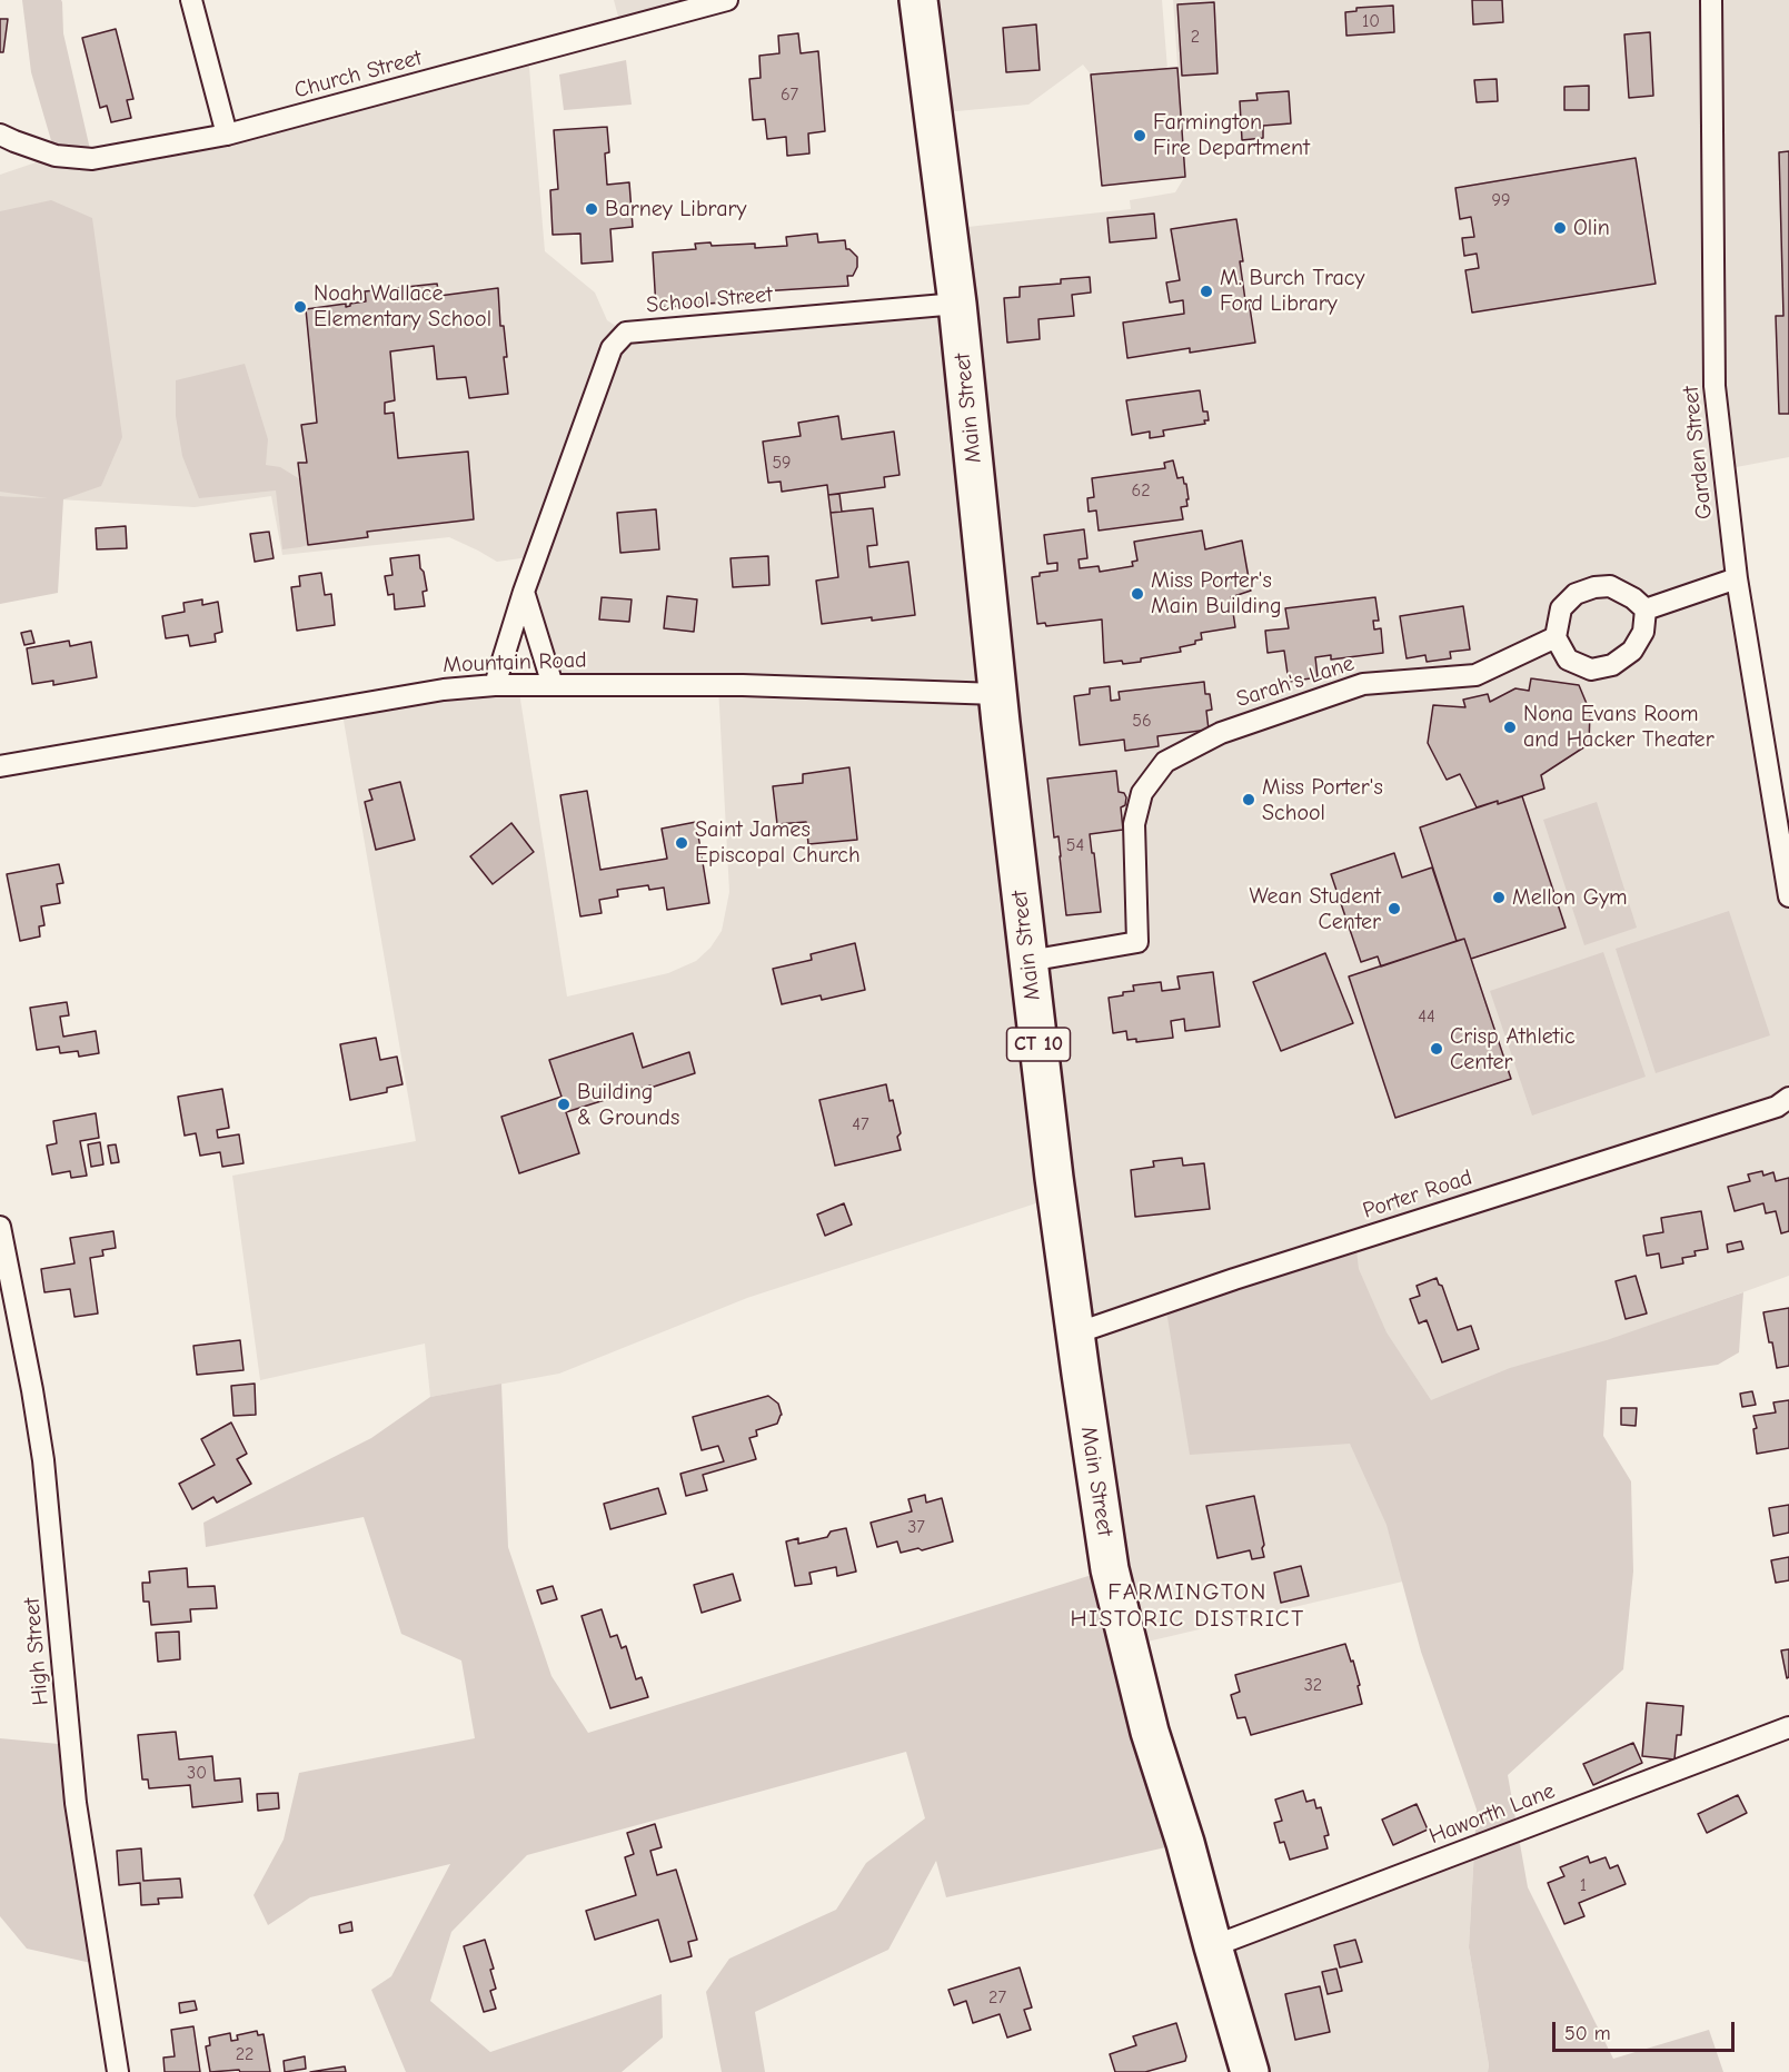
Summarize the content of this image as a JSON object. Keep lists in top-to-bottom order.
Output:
{
  "streets": {
    "highway": ["Main Street", "CT 10"],
    "street": [
      "Church Street",
      "School Street",
      "Garden Street",
      "Mountain Road",
      "Sarah's Lane",
      "Porter Road",
      "High Street",
      "Haworth Lane"
    ]
  },
  "crossings": [
    ["School Street", "Main Street"],
    ["School Street", "Mountain Road"],
    ["Main Street", "Mountain Road"],
    ["Main Street", "Sarah's Lane"],
    ["Main Street", "Porter Road"],
    ["Main Street", "Haworth Lane"]
  ],
  "districts": ["FARMINGTON HISTORIC DISTRICT"],
  "places": [
    "Farmington Fire Department",
    "Barney Library",
    "Olin",
    "M. Burch Tracy Ford Library",
    "Noah Wallace Elementary School",
    "Miss Porter's Main Building",
    "Nona Evans Room and Hacker Theater",
    "Miss Porter's School",
    "Saint James Episcopal Church",
    "Mellon Gym",
    "Wean Student Center",
    "Crisp Athletic Center",
    "Building & Grounds"
  ],
  "house_numbers": [
    "10",
    "2",
    "67",
    "99",
    "59",
    "62",
    "56",
    "54",
    "44",
    "47",
    "37",
    "32",
    "30",
    "1",
    "27",
    "22"
  ],
  "scale_bar": "50 m"
}
